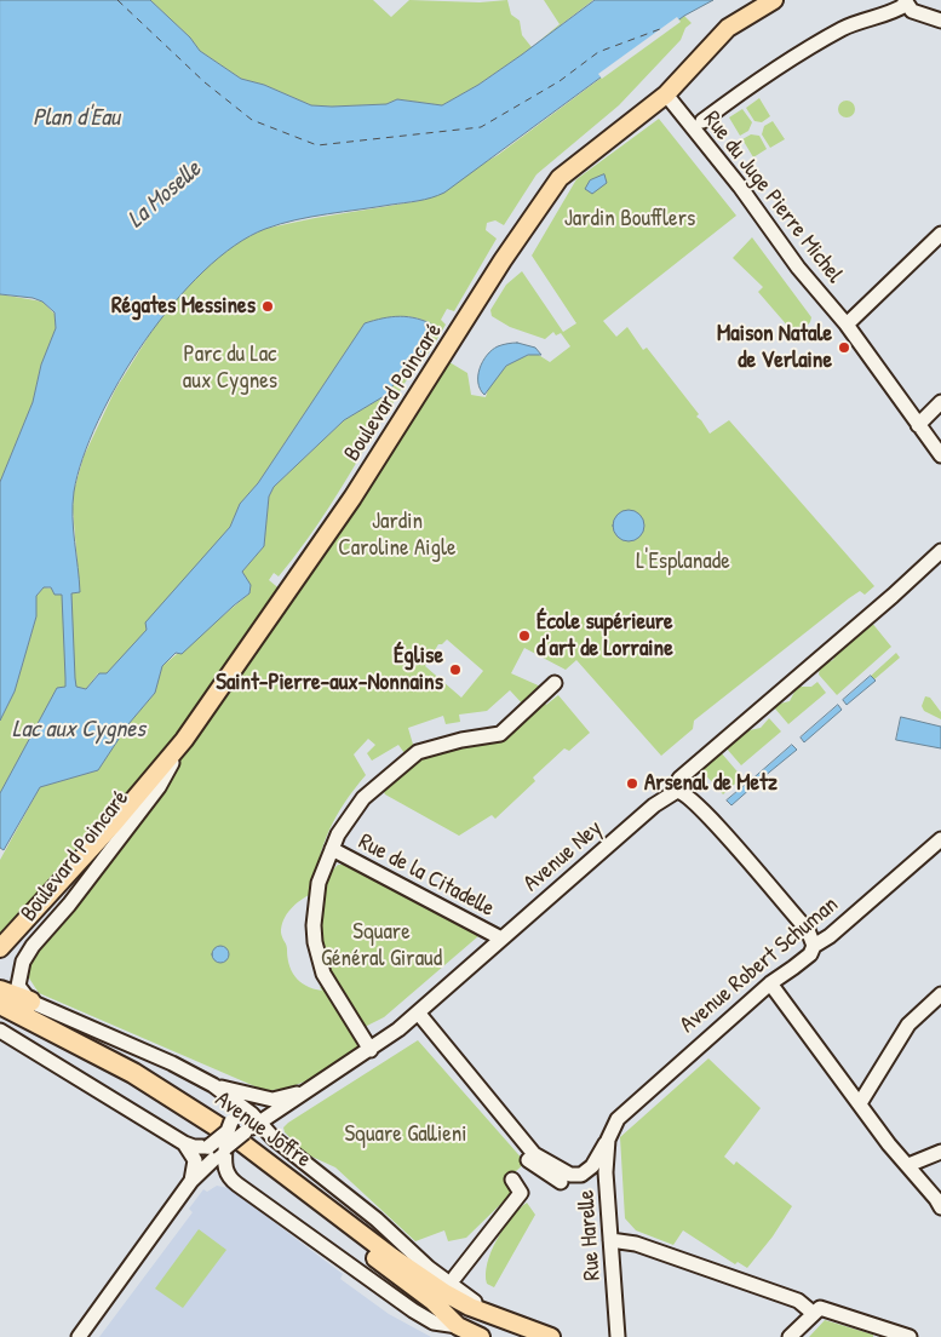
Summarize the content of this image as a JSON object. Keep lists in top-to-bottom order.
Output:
{
  "streets": {
    "highway": ["Avenue Joffre"],
    "main road": ["Boulevard Poincaré"],
    "street": [
      "Rue du Juge Pierre Michel",
      "Avenue Ney",
      "Rue de la Citadelle",
      "Avenue Robert Schuman",
      "Rue Harelle"
    ]
  },
  "crossings": [
    ["Rue du Juge Pierre Michel", "Boulevard Poincaré"],
    ["Boulevard Poincaré", "Avenue Joffre"],
    ["Avenue Ney", "Rue de la Citadelle"],
    ["Avenue Ney", "Avenue Robert Schuman"],
    ["Avenue Ney", "Avenue Joffre"],
    ["Avenue Robert Schuman", "Rue Harelle"]
  ],
  "water": ["Plan d'Eau", "La Moselle", "Lac aux Cygnes"],
  "parks": [
    "Jardin Boufflers",
    "Parc du Lac aux Cygnes",
    "Jardin Caroline Aigle",
    "L'Esplanade",
    "Square Général Giraud",
    "Square Gallieni"
  ],
  "places": [
    "Régates Messines",
    "Maison Natale de Verlaine",
    "École supérieure d'art de Lorraine",
    "Église Saint-Pierre-aux-Nonnains",
    "Arsenal de Metz"
  ]
}
